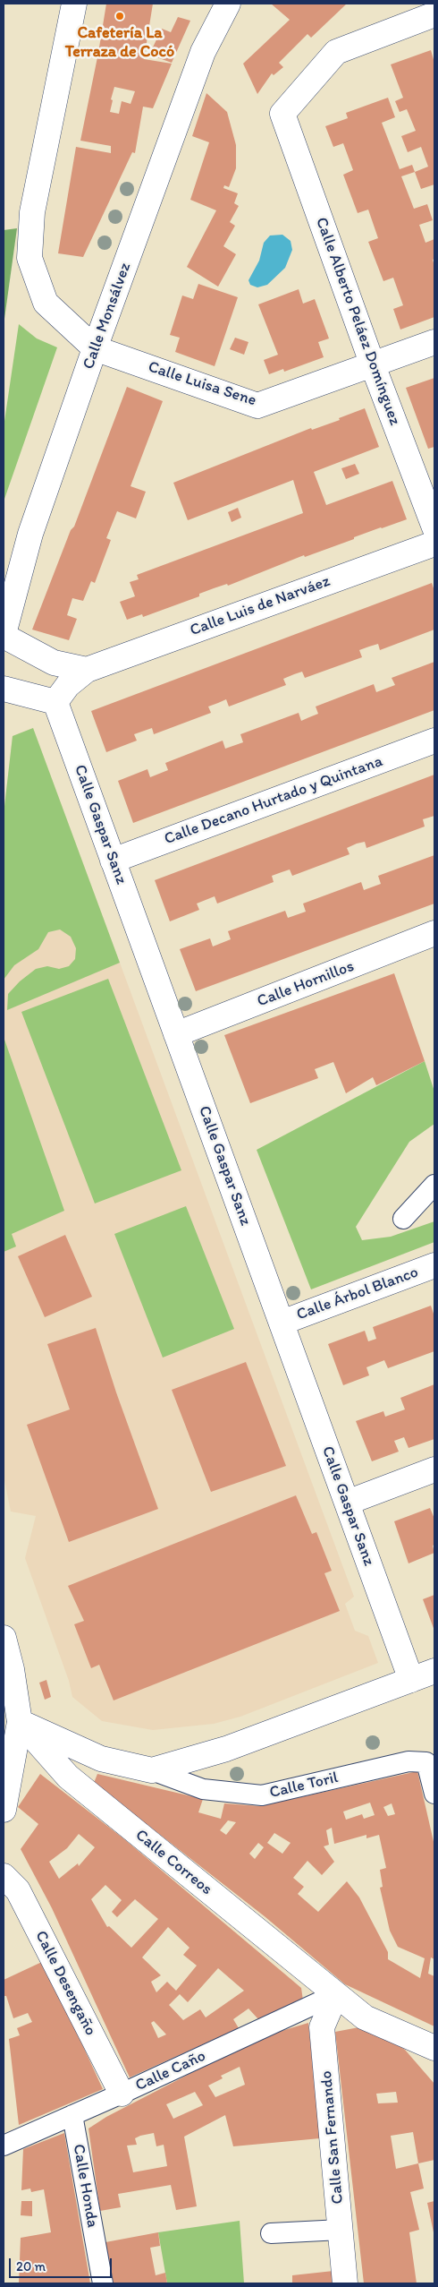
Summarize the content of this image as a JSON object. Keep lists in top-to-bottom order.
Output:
{
  "streets": {
    "street": [
      "Calle Monsálvez",
      "Calle Alberto Peláez Domínguez",
      "Calle Luisa Sene",
      "Calle Luis de Narváez",
      "Calle Decano Hurtado y Quintana",
      "Calle Gaspar Sanz",
      "Calle Hornillos",
      "Calle Árbol Blanco",
      "Calle Toril",
      "Calle Correos",
      "Calle Desengaño",
      "Calle San Fernando"
    ],
    "lane": ["Calle Caño", "Calle Honda"]
  },
  "crossings": [
    ["Calle Monsálvez", "Calle Luisa Sene"],
    ["Calle Alberto Peláez Domínguez", "Calle Luisa Sene"],
    ["Calle Luis de Narváez", "Calle Gaspar Sanz"],
    ["Calle Decano Hurtado y Quintana", "Calle Gaspar Sanz"],
    ["Calle Gaspar Sanz", "Calle Hornillos"],
    ["Calle Gaspar Sanz", "Calle Árbol Blanco"],
    ["Calle Gaspar Sanz", "Calle Toril"],
    ["Calle Toril", "Calle Correos"],
    ["Calle Correos", "Calle Caño"],
    ["Calle Correos", "Calle San Fernando"],
    ["Calle Desengaño", "Calle Caño"],
    ["Calle Caño", "Calle San Fernando"],
    ["Calle Caño", "Calle Honda"]
  ],
  "places": ["Cafetería La Terraza de Cocó"],
  "scale_bar": "20 m"
}
